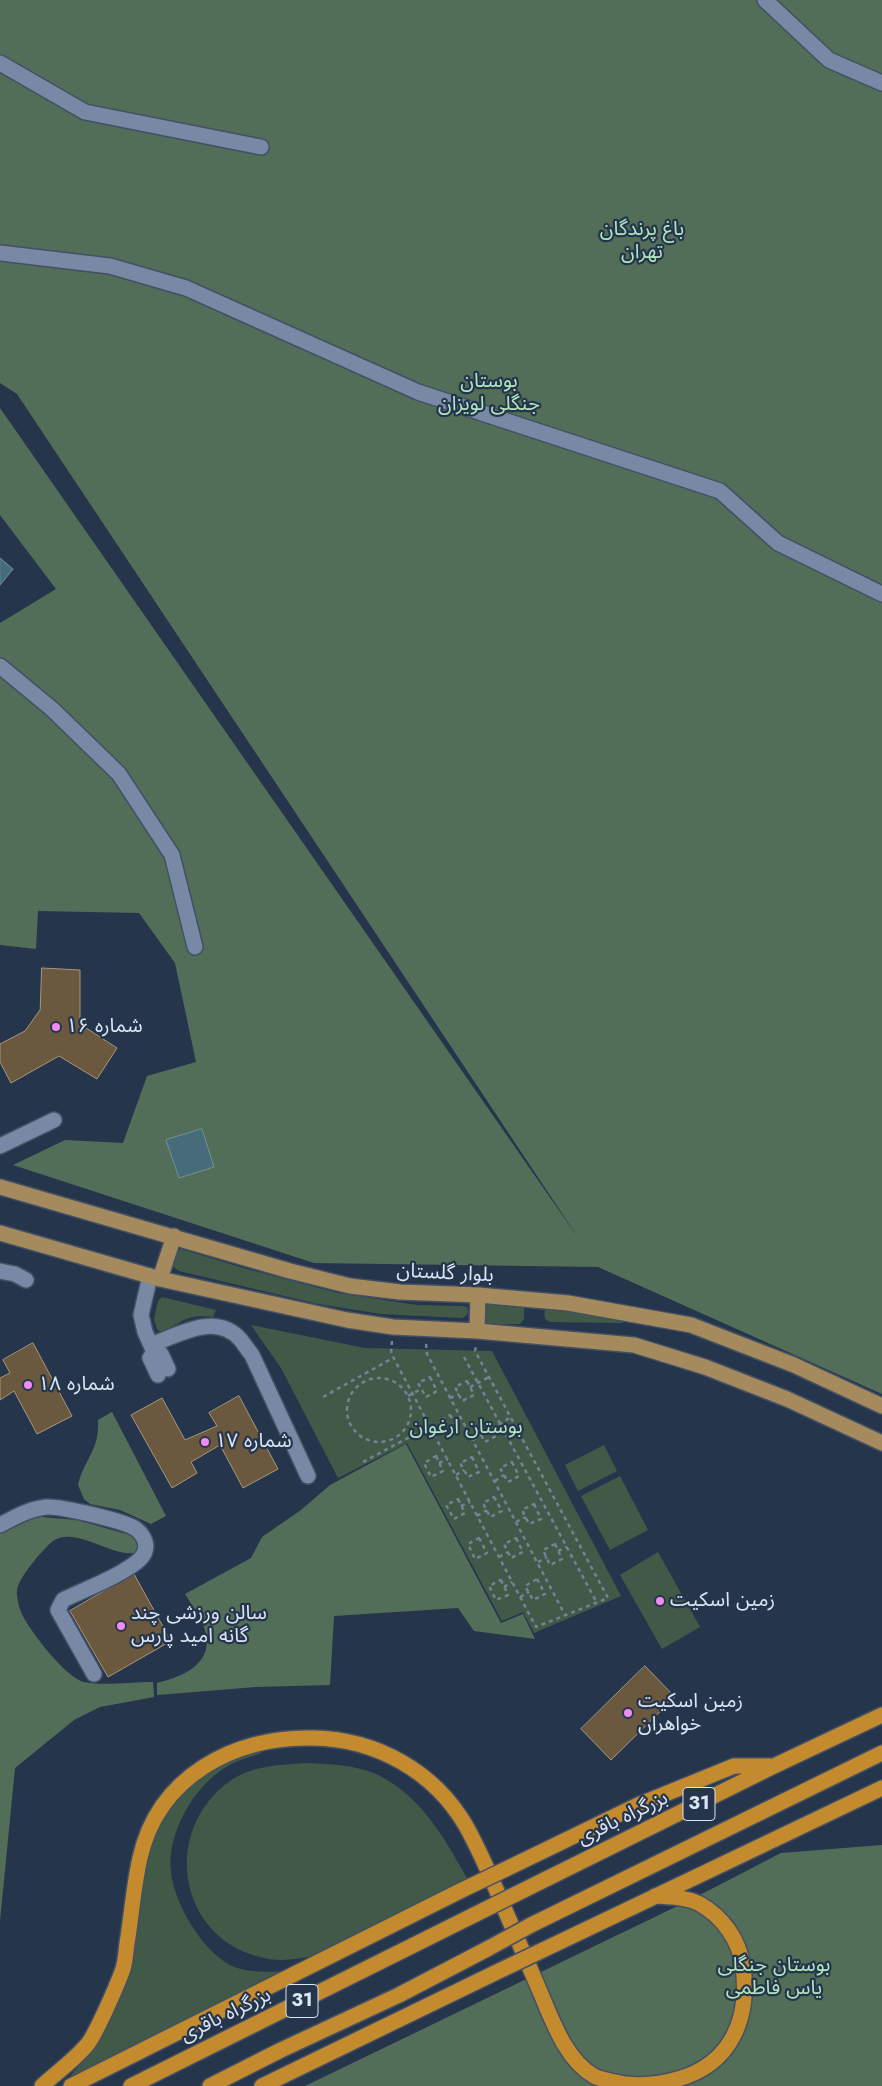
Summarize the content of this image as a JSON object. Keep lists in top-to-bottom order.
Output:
{
  "streets": {
    "highway": ["31", "بزرگراه باقری"],
    "main road": ["بلوار گلستان"]
  },
  "parks": [
    "باغ پرندگان تهران",
    "بوستان جنگلی لویزان",
    "بوستان ارغوان",
    "بوستان جنگلی یاس فاطمی"
  ],
  "places": [
    "شماره ۱۶",
    "شماره ۱۸",
    "شماره ۱۷",
    "زمین اسکیت",
    "سالن ورزشی چند گانه امید پارس",
    "زمین اسکیت خواهران"
  ]
}
